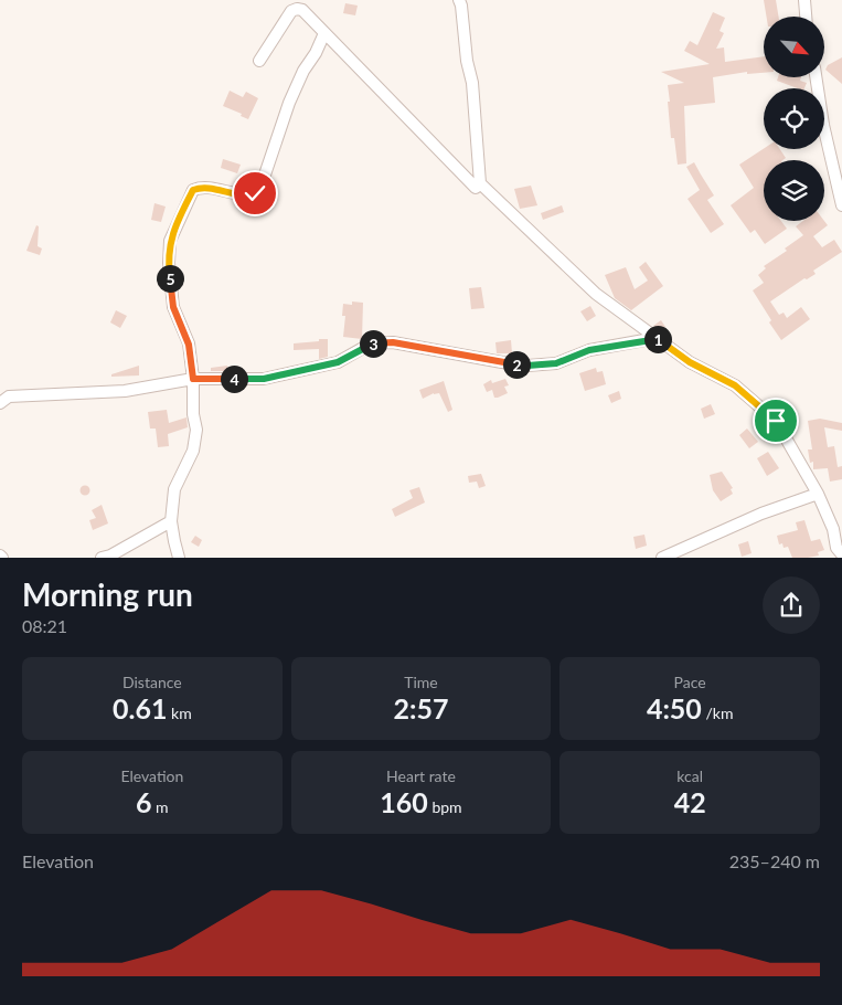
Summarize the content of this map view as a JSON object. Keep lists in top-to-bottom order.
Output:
{
  "north": "bottom right",
  "page": {
    "pins": [
      "5",
      "1",
      "3",
      "2",
      "4"
    ],
    "heading": ["Morning run", "08:21"],
    "stats": [
      ["Distance", "0.61 km"],
      ["Time", "2:57"],
      ["Pace", "4:50 /km"],
      ["Elevation", "6 m"],
      ["Heart rate", "160 bpm"],
      ["kcal", "42"]
    ],
    "chart": ["Elevation", "235–240 m"]
  }
}
